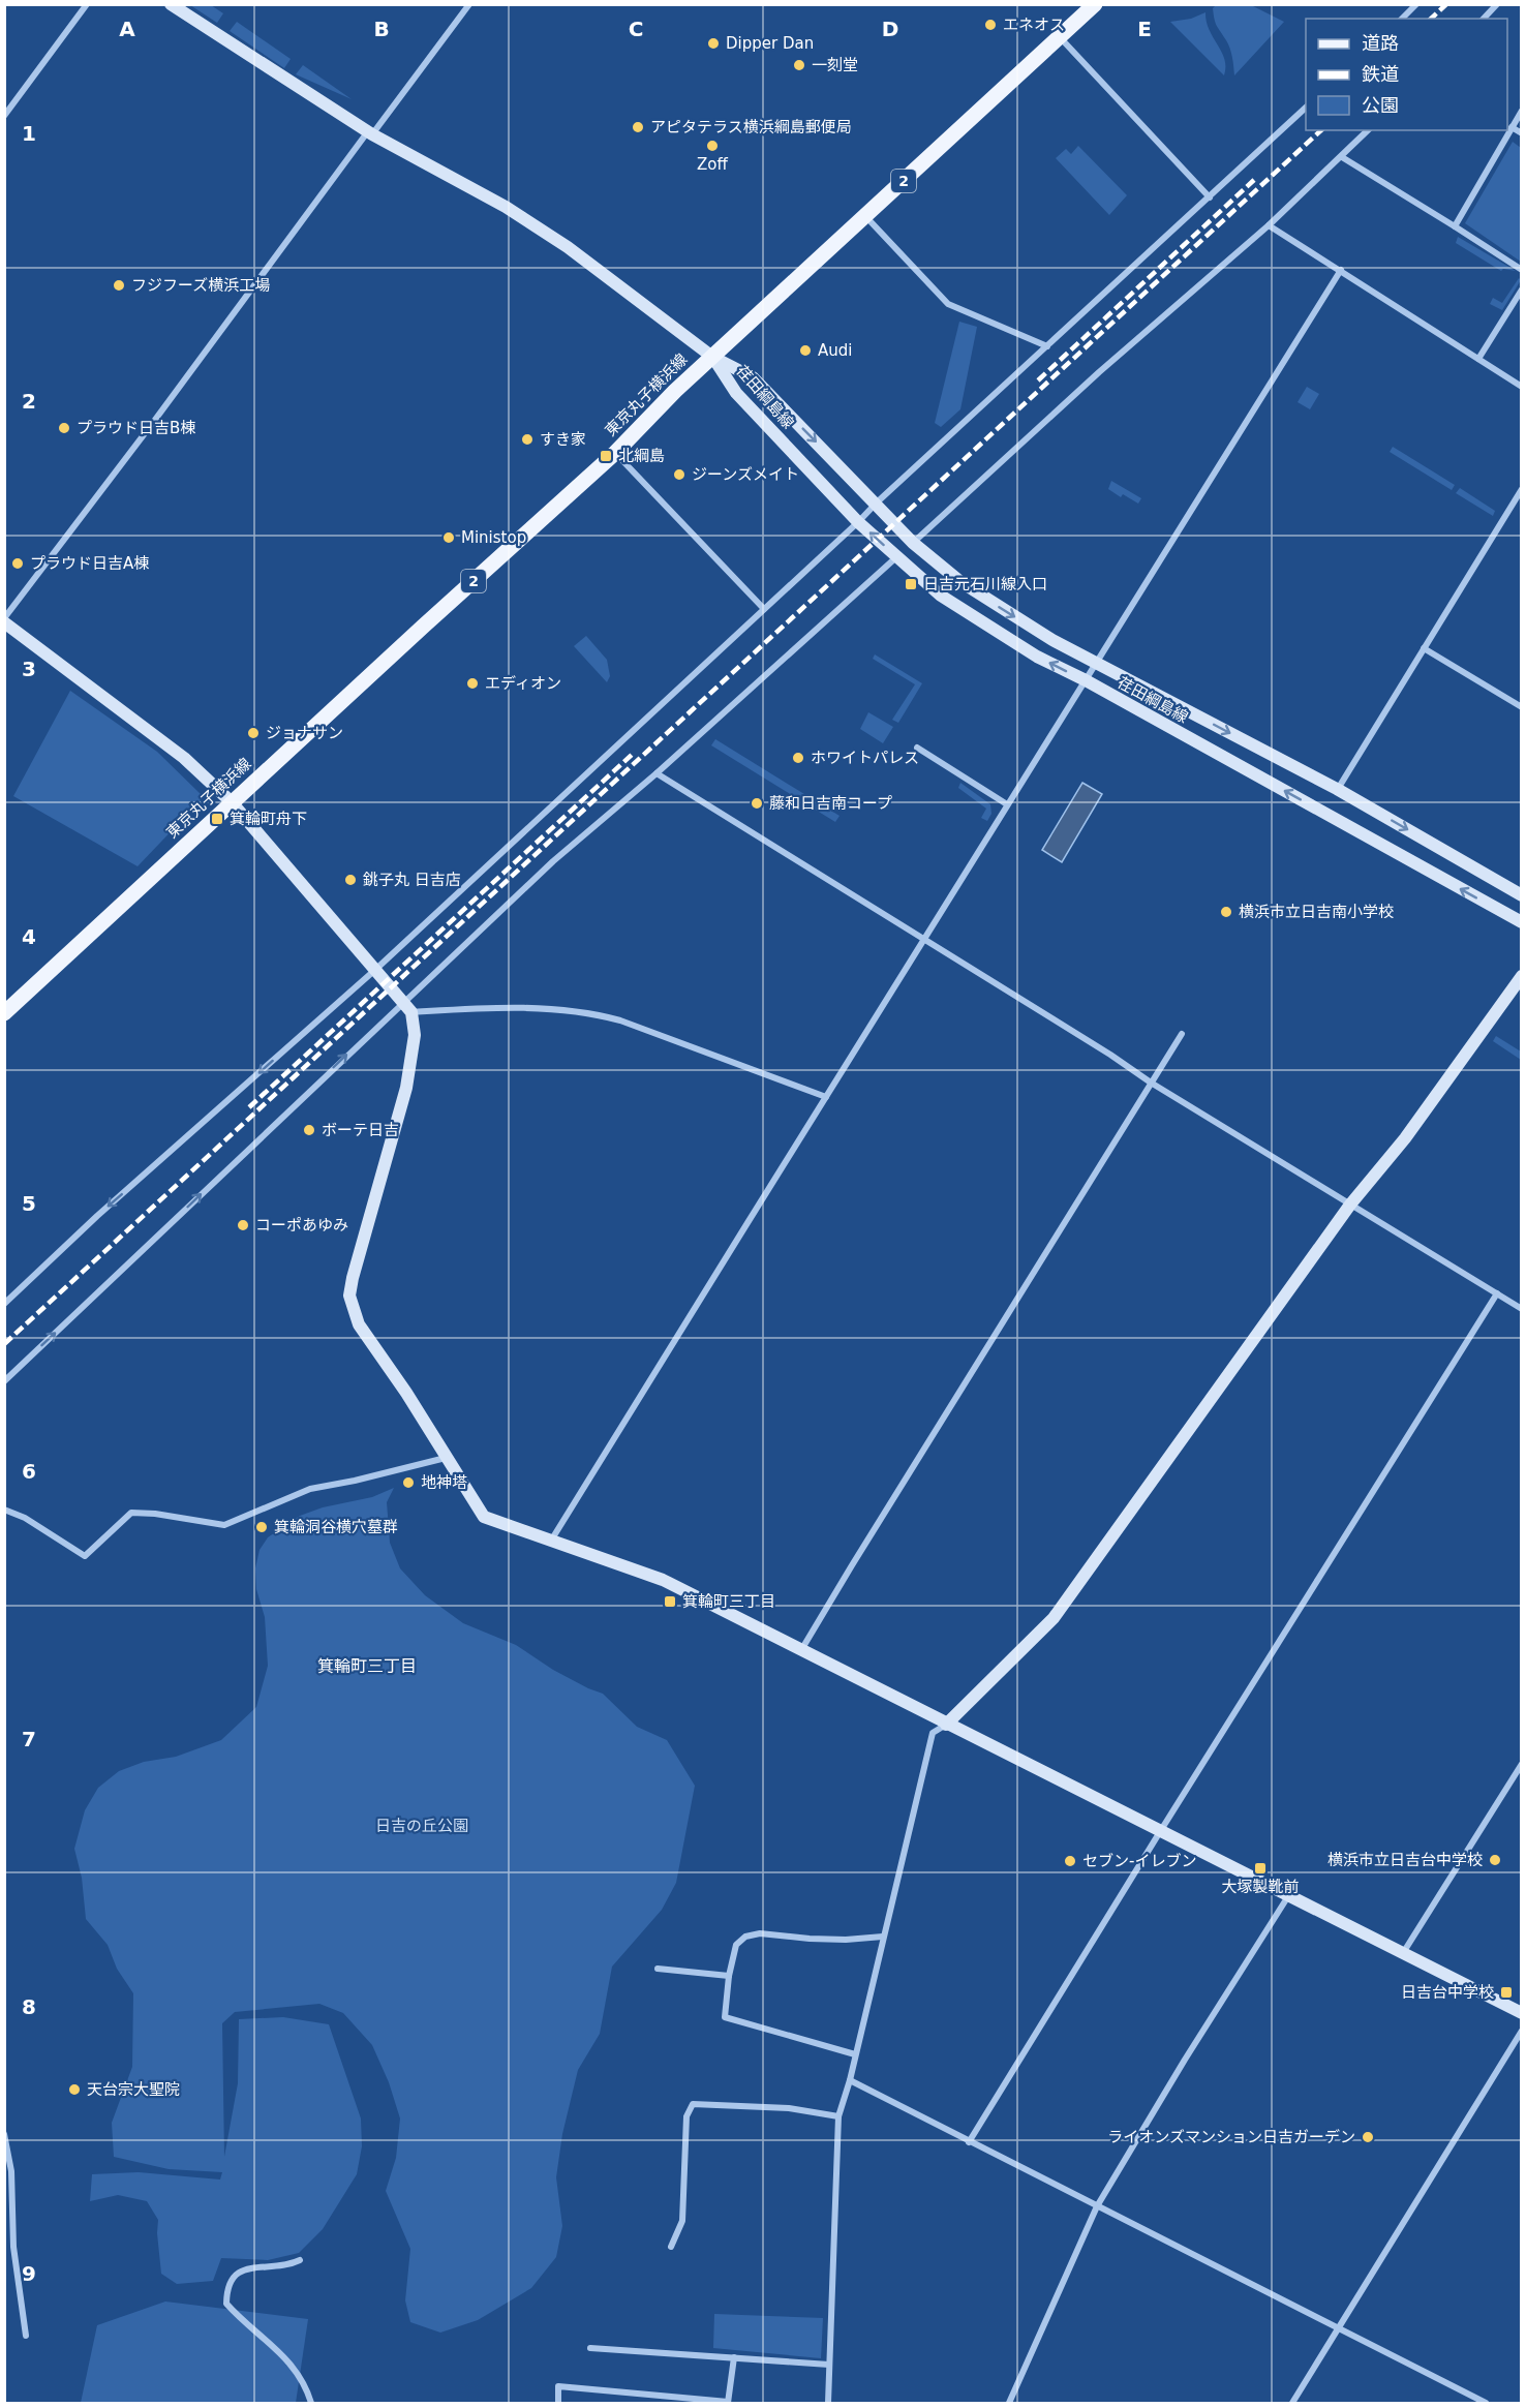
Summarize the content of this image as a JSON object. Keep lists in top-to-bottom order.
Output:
{
  "streets": {
    "main road": ["2", "東京丸子横浜線"],
    "street": ["荏田綱島線"]
  },
  "crossings": [
    ["東京丸子横浜線", "荏田綱島線"]
  ],
  "districts": ["箕輪町三丁目"],
  "parks": ["日吉の丘公園"],
  "places": {
    "other": [
      "エネオス",
      "Dipper Dan",
      "一刻堂",
      "アピタテラス横浜綱島郵便局",
      "Zoff",
      "フジフーズ横浜工場",
      "Audi",
      "プラウド日吉B棟",
      "すき家",
      "ジーンズメイト",
      "Ministop",
      "プラウド日吉A棟",
      "エディオン",
      "ジョナサン",
      "ホワイトパレス",
      "藤和日吉南コープ",
      "銚子丸 日吉店",
      "横浜市立日吉南小学校",
      "ボーテ日吉",
      "コーポあゆみ",
      "地神塔",
      "箕輪洞谷横穴墓群",
      "横浜市立日吉台中学校",
      "セブン-イレブン",
      "天台宗大聖院",
      "ライオンズマンション日吉ガーデン"
    ],
    "transit": [
      "北綱島",
      "日吉元石川線入口",
      "箕輪町舟下",
      "箕輪町三丁目",
      "大塚製靴前",
      "日吉台中学校"
    ]
  },
  "legend": ["道路", "鉄道", "公園"],
  "grid": {
    "columns": [
      "A",
      "B",
      "C",
      "D",
      "E"
    ],
    "rows": [
      "1",
      "2",
      "3",
      "4",
      "5",
      "6",
      "7",
      "8",
      "9"
    ]
  }
}
